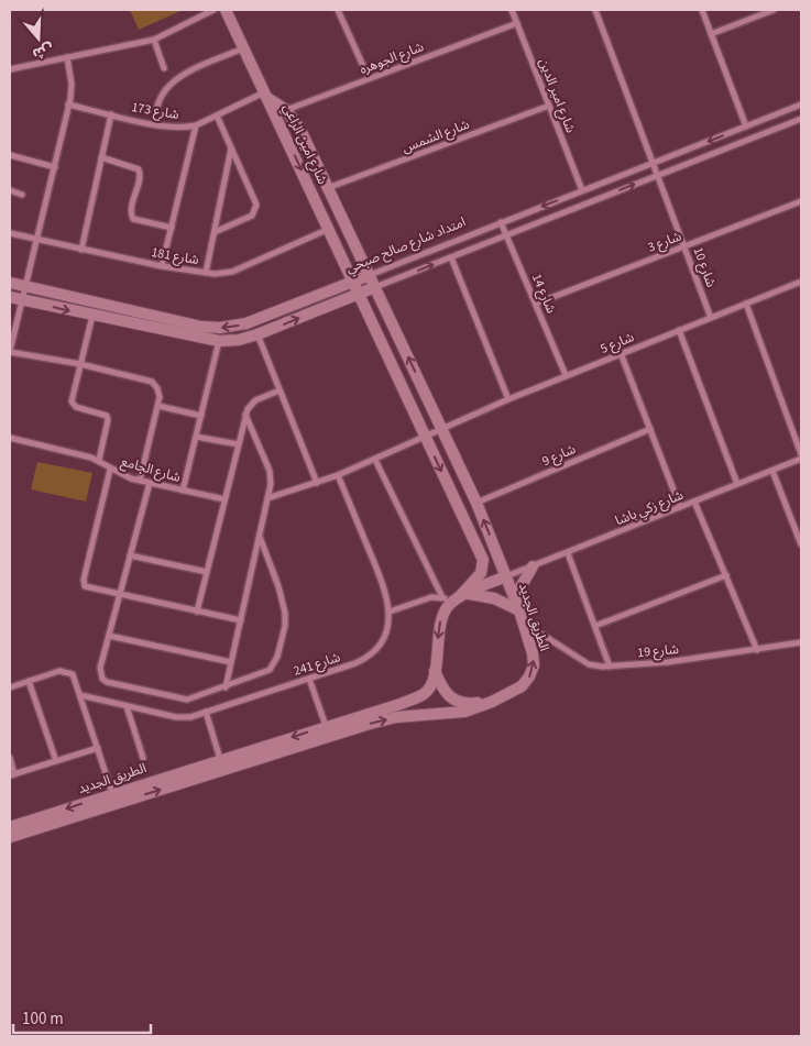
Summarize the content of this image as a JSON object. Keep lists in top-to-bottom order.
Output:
{
  "streets": {
    "street": [
      "شارع الجوهره",
      "شارع امير الدين",
      "شارع 173",
      "شارع الشمس",
      "شارع امين الراعي",
      "شارع 3",
      "امتداد شارع صالح صبحي",
      "شارع 181",
      "شارع 10",
      "شارع 14",
      "شارع 5",
      "شارع 9",
      "شارع الجامع",
      "شارع زكي باشا",
      "الطريق الجديد",
      "شارع 19",
      "شارع 241"
    ]
  },
  "crossings": [
    ["شارع الجوهره", "شارع امير الدين"],
    ["شارع الجوهره", "شارع امين الراعي"],
    ["شارع امير الدين", "شارع الشمس"],
    ["شارع امير الدين", "امتداد شارع صالح صبحي"],
    ["شارع 173", "شارع امين الراعي"],
    ["شارع الشمس", "شارع امين الراعي"],
    ["شارع امين الراعي", "امتداد شارع صالح صبحي"],
    ["شارع امين الراعي", "شارع 181"],
    ["شارع امين الراعي", "شارع 5"],
    ["شارع امين الراعي", "شارع 9"],
    ["شارع امين الراعي", "شارع زكي باشا"],
    ["شارع امين الراعي", "الطريق الجديد"],
    ["شارع امين الراعي", "شارع 19"],
    ["شارع 3", "شارع 10"],
    ["شارع 3", "شارع 14"],
    ["امتداد شارع صالح صبحي", "شارع 10"],
    ["امتداد شارع صالح صبحي", "شارع 14"],
    ["شارع 10", "شارع 5"],
    ["شارع 14", "شارع 5"],
    ["شارع 5", "شارع 241"],
    ["شارع زكي باشا", "الطريق الجديد"],
    ["الطريق الجديد", "شارع 19"]
  ],
  "scale_bar": "100 m",
  "north": "bottom"
}
